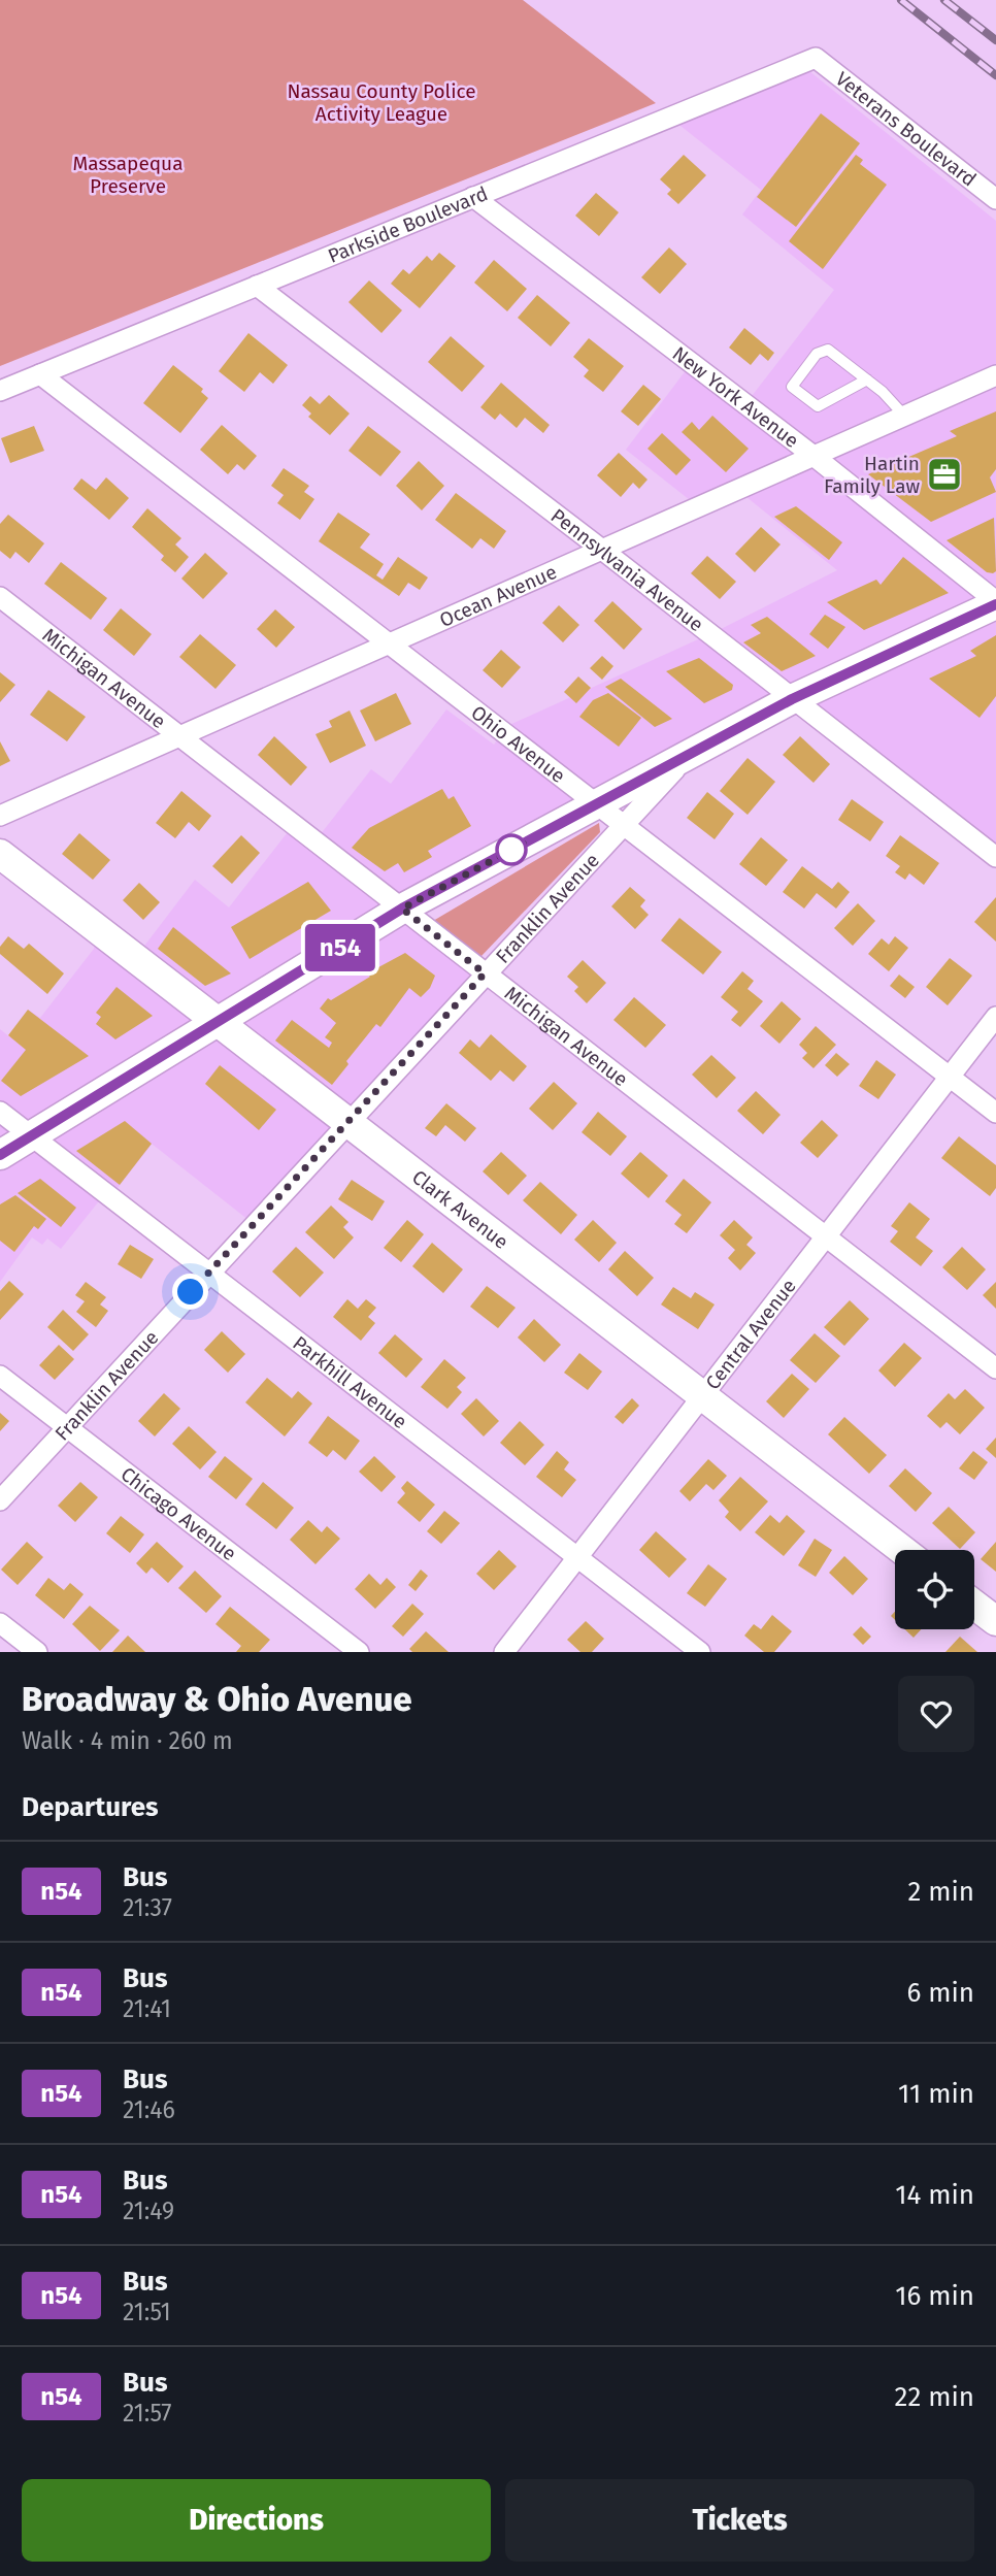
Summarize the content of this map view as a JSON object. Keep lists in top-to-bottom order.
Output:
{
  "streets": {
    "street": [
      "Veterans Boulevard",
      "Parkside Boulevard",
      "New York Avenue",
      "Pennsylvania Avenue",
      "Ocean Avenue",
      "Michigan Avenue",
      "Ohio Avenue",
      "Franklin Avenue",
      "Clark Avenue",
      "Central Avenue",
      "Parkhill Avenue",
      "Chicago Avenue"
    ]
  },
  "crossings": [
    ["Veterans Boulevard", "Parkside Boulevard"],
    ["Parkside Boulevard", "New York Avenue"],
    ["Parkside Boulevard", "Pennsylvania Avenue"],
    ["Parkside Boulevard", "Ohio Avenue"],
    ["New York Avenue", "Ocean Avenue"],
    ["Pennsylvania Avenue", "Ocean Avenue"],
    ["Ocean Avenue", "Michigan Avenue"],
    ["Ocean Avenue", "Ohio Avenue"],
    ["Michigan Avenue", "Franklin Avenue"],
    ["Michigan Avenue", "Central Avenue"],
    ["Ohio Avenue", "Franklin Avenue"],
    ["Ohio Avenue", "Central Avenue"],
    ["Franklin Avenue", "Clark Avenue"],
    ["Franklin Avenue", "Parkhill Avenue"],
    ["Franklin Avenue", "Chicago Avenue"],
    ["Clark Avenue", "Central Avenue"],
    ["Central Avenue", "Parkhill Avenue"]
  ],
  "parks": ["Nassau County Police Activity League", "Massapequa Preserve"],
  "places": {
    "office": ["Hartin Family Law"]
  },
  "lines": ["bus line n54"],
  "page": {
    "on_map": "n54",
    "heading": [
      ["Broadway & Ohio Avenue", "Walk · 4 min · 260 m"],
      "Departures"
    ],
    "list": [
      {
        "mark": "n54",
        "name": "Bus",
        "note": "21:37",
        "value": "2 min"
      },
      {
        "mark": "n54",
        "name": "Bus",
        "note": "21:41",
        "value": "6 min"
      },
      {
        "mark": "n54",
        "name": "Bus",
        "note": "21:46",
        "value": "11 min"
      },
      {
        "mark": "n54",
        "name": "Bus",
        "note": "21:49",
        "value": "14 min"
      },
      {
        "mark": "n54",
        "name": "Bus",
        "note": "21:51",
        "value": "16 min"
      },
      {
        "mark": "n54",
        "name": "Bus",
        "note": "21:57",
        "value": "22 min"
      }
    ],
    "buttons": ["Directions", "Tickets"]
  }
}
